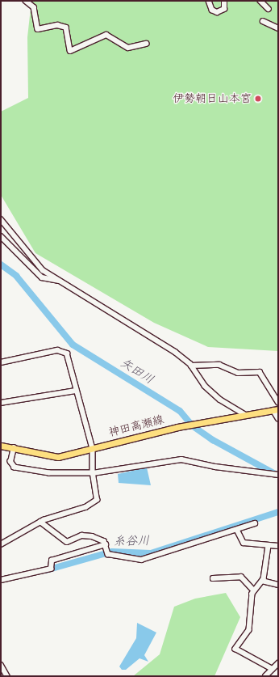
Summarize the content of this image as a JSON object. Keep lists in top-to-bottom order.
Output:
{
  "streets": {
    "main road": ["神田高瀬線"]
  },
  "water": ["矢田川", "糸谷川"],
  "places": ["伊勢朝日山本宮"]
}
